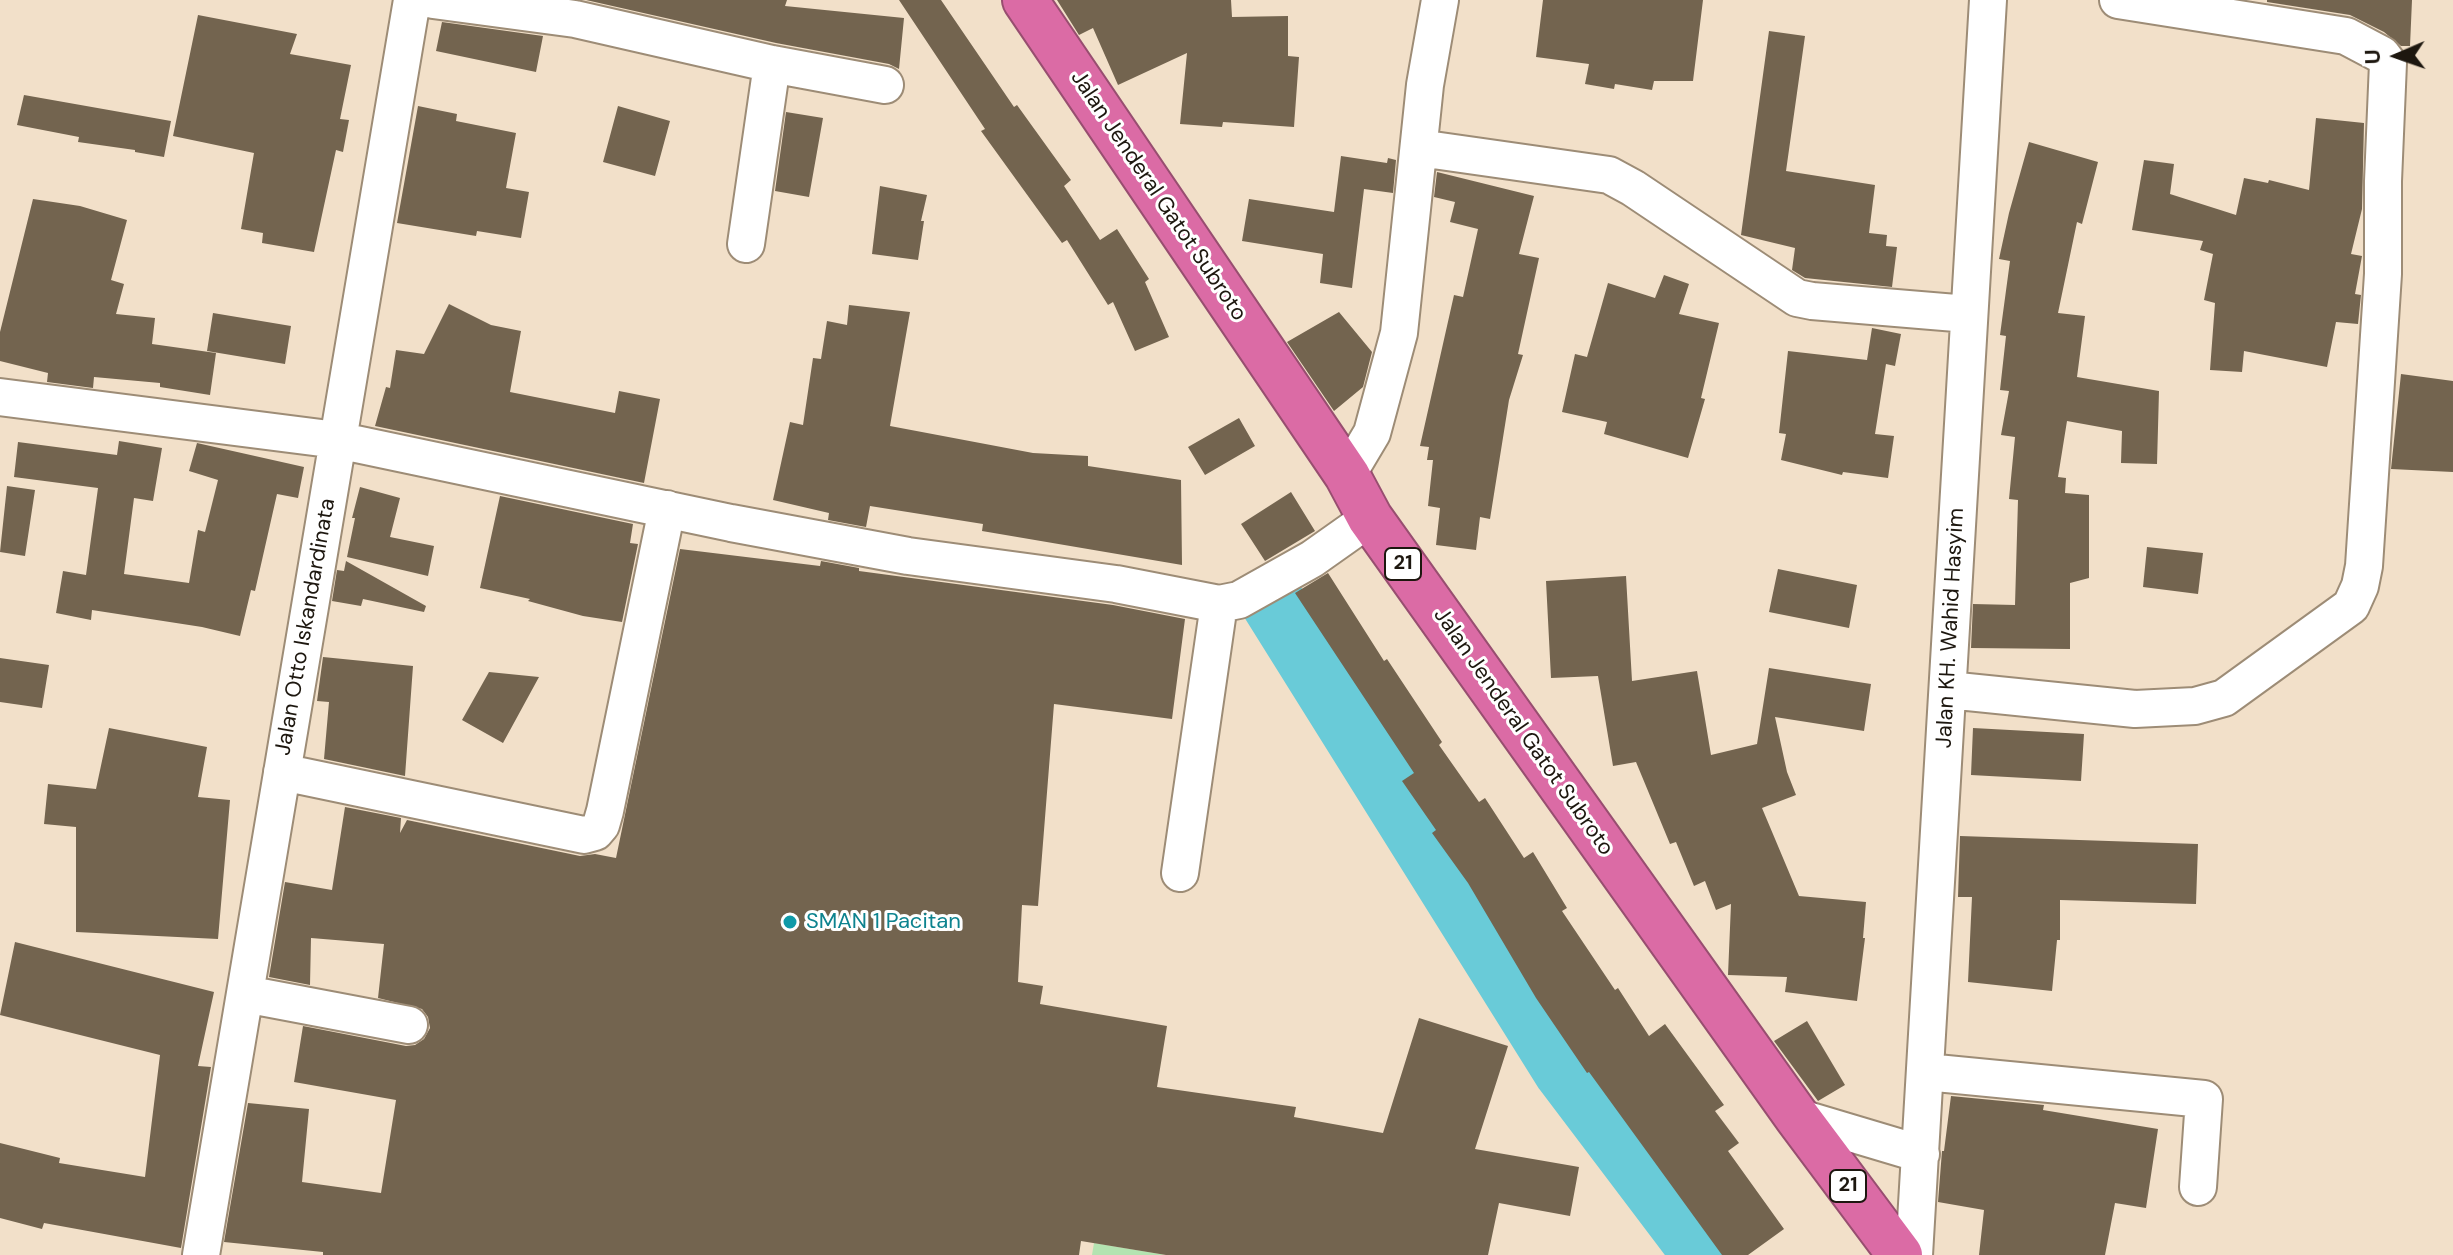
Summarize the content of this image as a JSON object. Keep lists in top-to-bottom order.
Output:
{
  "streets": {
    "highway": ["Jalan Jenderal Gatot Subroto", "21"],
    "street": ["Jalan Otto Iskandardinata", "Jalan KH. Wahid Hasyim"]
  },
  "places": ["SMAN 1 Pacitan"],
  "north": "left"
}
